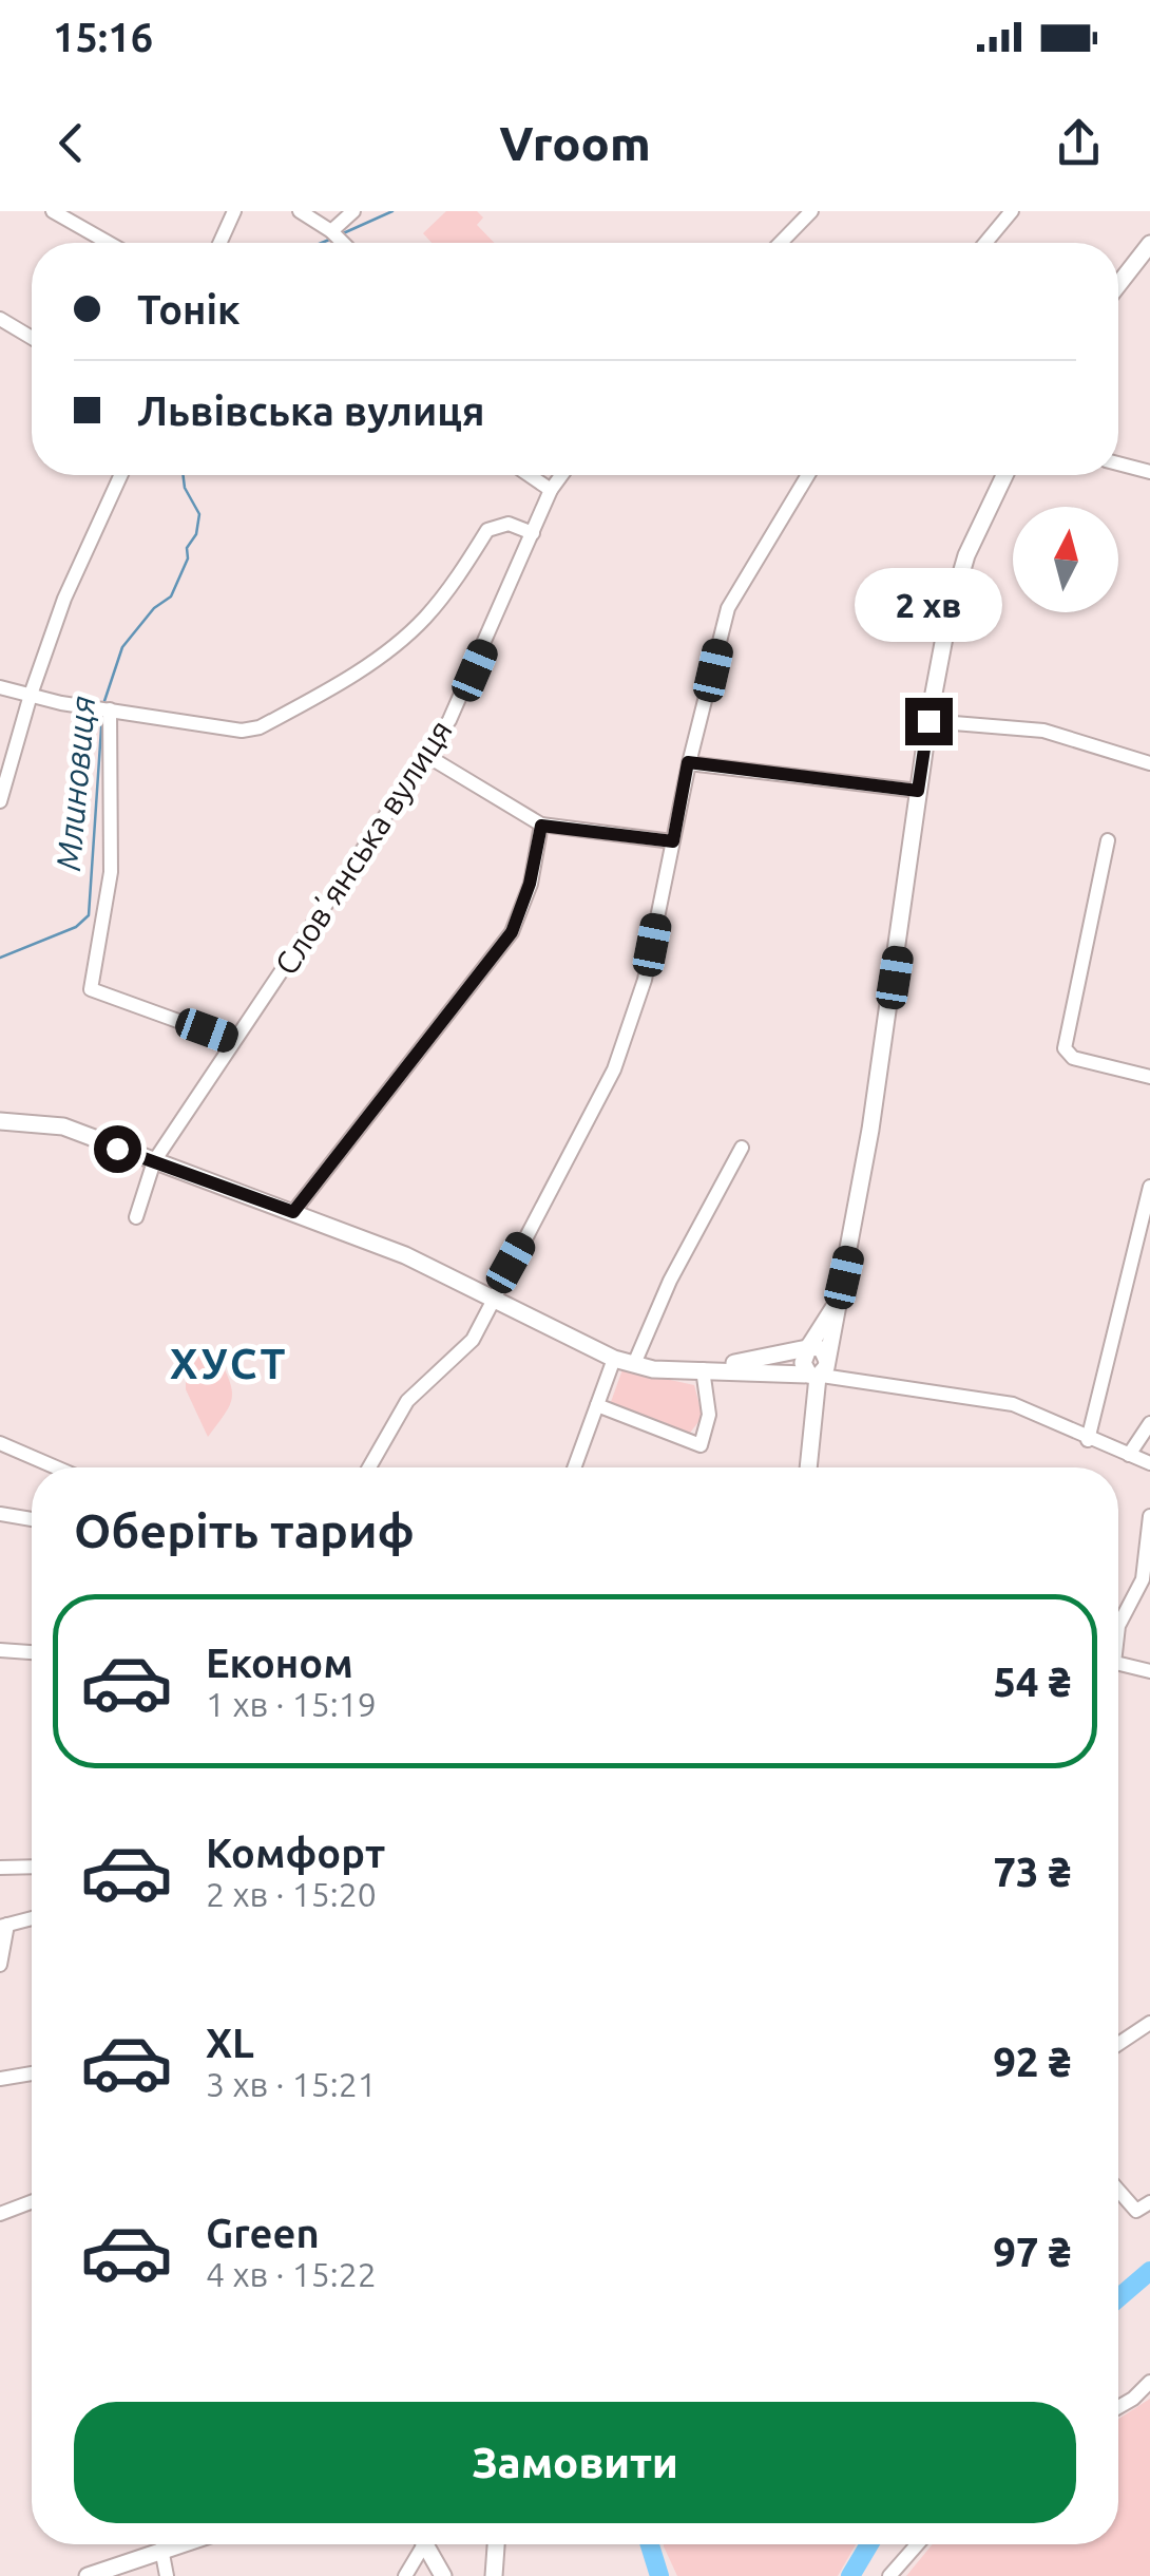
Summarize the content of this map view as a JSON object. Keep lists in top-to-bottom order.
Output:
{
  "streets": {
    "street": ["Словʼянська вулиця"]
  },
  "districts": ["ХУСТ"],
  "water": ["Млиновиця"],
  "north": "top",
  "page": {
    "status": "15:16",
    "header": "Vroom",
    "banner": ["Тонік", "Львівська вулиця"],
    "bubble": "2 хв",
    "heading": "Оберіть тариф",
    "list": [
      {
        "name": "Економ",
        "note": "1 хв · 15:19",
        "value": "54 ₴"
      },
      {
        "name": "Комфорт",
        "note": "2 хв · 15:20",
        "value": "73 ₴"
      },
      {
        "name": "XL",
        "note": "3 хв · 15:21",
        "value": "92 ₴"
      },
      {
        "name": "Green",
        "note": "4 хв · 15:22",
        "value": "97 ₴"
      }
    ],
    "buttons": "Замовити"
  }
}
